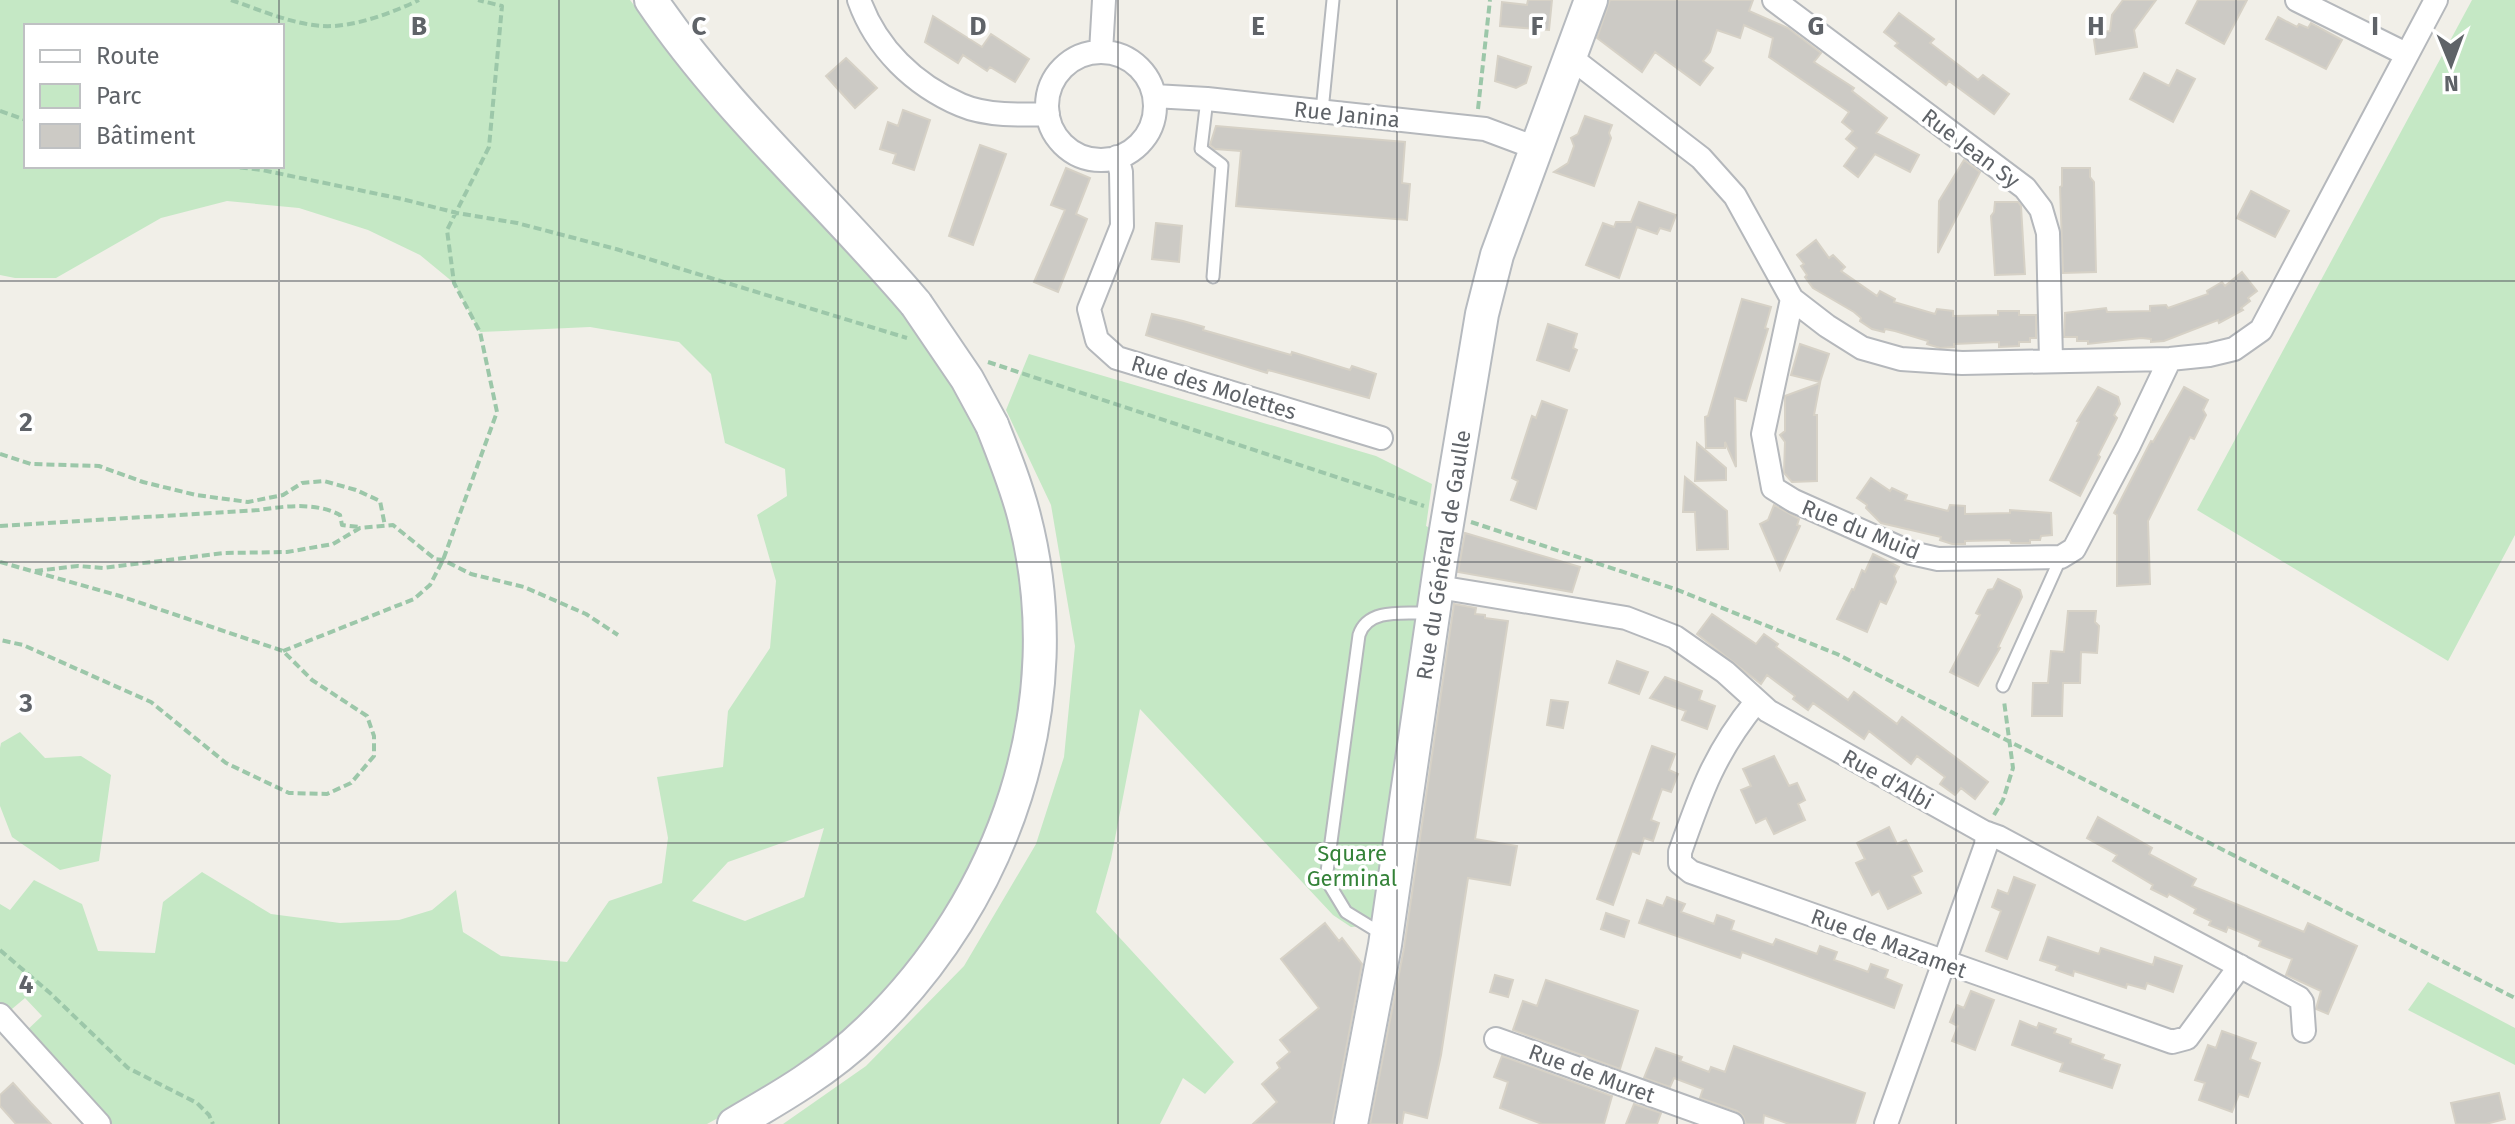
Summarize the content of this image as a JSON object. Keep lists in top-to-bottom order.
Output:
{
  "streets": {
    "main road": ["Rue du Général de Gaulle"],
    "street": [
      "Rue Janina",
      "Rue Jean Sy",
      "Rue des Molettes",
      "Rue du Muid",
      "Rue d'Albi",
      "Rue de Mazamet",
      "Rue de Muret"
    ]
  },
  "crossings": [
    ["Rue Janina", "Rue des Molettes"],
    ["Rue Janina", "Rue du Général de Gaulle"],
    ["Rue du Général de Gaulle", "Rue d'Albi"],
    ["Rue d'Albi", "Rue de Mazamet"]
  ],
  "parks": ["Square Germinal"],
  "legend": ["Route", "Parc", "Bâtiment"],
  "north": "bottom",
  "grid": {
    "columns": [
      "B",
      "C",
      "D",
      "E",
      "F",
      "G",
      "H",
      "I"
    ],
    "rows": ["2", "3", "4"]
  }
}
